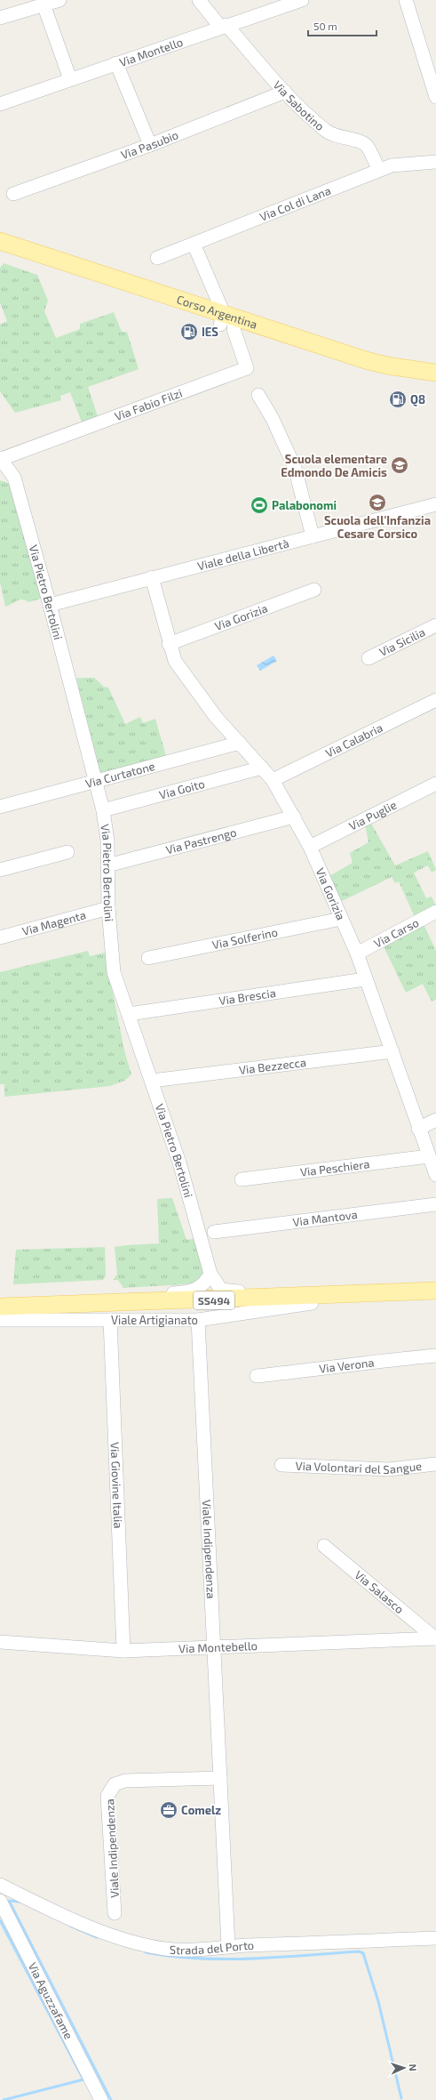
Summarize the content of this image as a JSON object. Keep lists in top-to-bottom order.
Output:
{
  "streets": {
    "main road": ["Corso Argentina", "SS494", "Viale Artigianato"],
    "street": [
      "Via Montello",
      "Via Sabotino",
      "Via Pasubio",
      "Via Col di Lana",
      "Via Fabio Filzi",
      "Viale della Libertà",
      "Via Pietro Bertolini",
      "Via Gorizia",
      "Via Sicilia",
      "Via Calabria",
      "Via Curtatone",
      "Via Goito",
      "Via Puglie",
      "Via Pastrengo",
      "Via Magenta",
      "Via Carso",
      "Via Solferino",
      "Via Brescia",
      "Via Bezzecca",
      "Via Peschiera",
      "Via Mantova",
      "Via Verona",
      "Via Volontari del Sangue",
      "Via Giovine Italia",
      "Viale Indipendenza",
      "Via Salasco",
      "Via Montebello",
      "Strada del Porto",
      "Via Aguzzafame"
    ]
  },
  "crossings": [
    ["Via Montello", "Via Sabotino"],
    ["Via Sabotino", "Via Pasubio"],
    ["Via Sabotino", "Via Col di Lana"],
    ["Via Col di Lana", "Via Fabio Filzi"],
    ["Corso Argentina", "Via Fabio Filzi"],
    ["Via Fabio Filzi", "Via Pietro Bertolini"],
    ["Viale della Libertà", "Via Pietro Bertolini"],
    ["Viale della Libertà", "Via Gorizia"],
    ["Via Pietro Bertolini", "Via Curtatone"],
    ["Via Pietro Bertolini", "Via Goito"],
    ["Via Pietro Bertolini", "Via Pastrengo"],
    ["Via Pietro Bertolini", "Via Magenta"],
    ["Via Pietro Bertolini", "Via Brescia"],
    ["Via Pietro Bertolini", "Via Bezzecca"],
    ["Via Pietro Bertolini", "Viale Artigianato"],
    ["Via Gorizia", "Via Calabria"],
    ["Via Gorizia", "Via Curtatone"],
    ["Via Gorizia", "Via Goito"],
    ["Via Gorizia", "Via Puglie"],
    ["Via Gorizia", "Via Pastrengo"],
    ["Via Gorizia", "Via Carso"],
    ["Via Gorizia", "Via Solferino"],
    ["Via Gorizia", "Via Brescia"],
    ["Via Gorizia", "Via Bezzecca"],
    ["Via Gorizia", "Via Peschiera"],
    ["Viale Artigianato", "Via Giovine Italia"],
    ["Viale Artigianato", "Viale Indipendenza"],
    ["Via Giovine Italia", "Via Montebello"],
    ["Viale Indipendenza", "Via Montebello"],
    ["Viale Indipendenza", "Strada del Porto"],
    ["Via Salasco", "Via Montebello"]
  ],
  "places": {
    "fuel station": ["IES", "Q8"],
    "school or university": ["Scuola elementare Edmondo De Amicis", "Scuola dell'Infanzia Cesare Corsico"],
    "sports": ["Palabonomi"],
    "office": ["Comelz"]
  },
  "scale_bar": "50 m",
  "north": "right"
}
